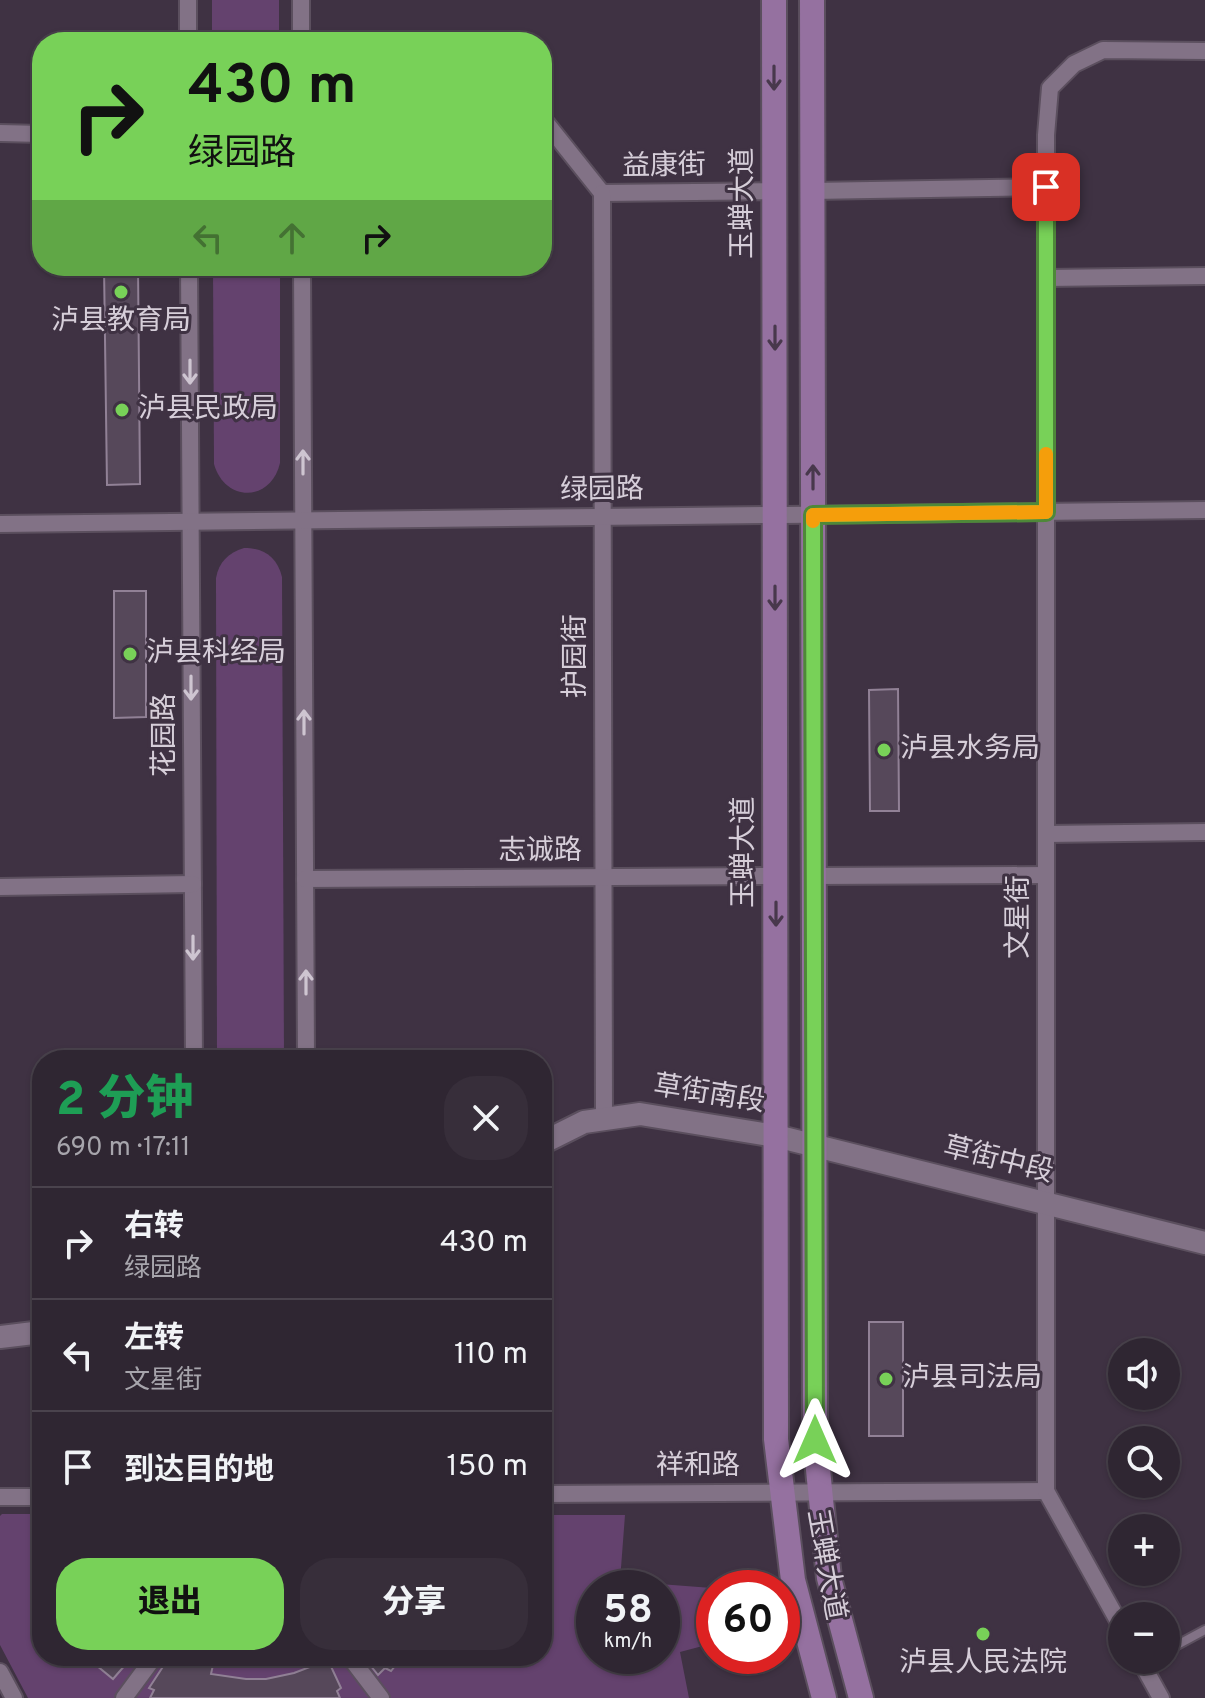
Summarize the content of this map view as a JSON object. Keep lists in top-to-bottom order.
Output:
{
  "streets": {
    "main road": ["玉蝉大道", "草街南段", "草街中段"],
    "street": [
      "益康街",
      "绿园路",
      "护园街",
      "花园路",
      "志诚路",
      "文星街",
      "祥和路"
    ]
  },
  "crossings": [
    ["益康街", "玉蝉大道"],
    ["益康街", "护园街"],
    ["玉蝉大道", "绿园路"],
    ["玉蝉大道", "志诚路"],
    ["玉蝉大道", "草街南段"],
    ["玉蝉大道", "草街中段"],
    ["玉蝉大道", "祥和路"],
    ["绿园路", "护园街"],
    ["绿园路", "花园路"],
    ["绿园路", "文星街"],
    ["护园街", "志诚路"],
    ["护园街", "草街南段"],
    ["文星街", "草街中段"],
    ["文星街", "祥和路"],
    ["草街南段", "草街中段"]
  ],
  "places": [
    "泸县教育局",
    "泸县民政局",
    "泸县科经局",
    "泸县水务局",
    "泸县司法局",
    "泸县人民法院"
  ],
  "page": {
    "turn": ["430 m", "绿园路"],
    "heading": ["2 分钟", "690 m · 17:11"],
    "list": [
      {
        "name": "右转",
        "note": "绿园路",
        "value": "430 m"
      },
      {
        "name": "左转",
        "note": "文星街",
        "value": "110 m"
      },
      {
        "name": "到达目的地",
        "value": "150 m"
      }
    ],
    "map_buttons": ["+", "−"],
    "buttons": ["退出", "分享"],
    "speed": "58 km/h",
    "limit": "60"
  }
}
